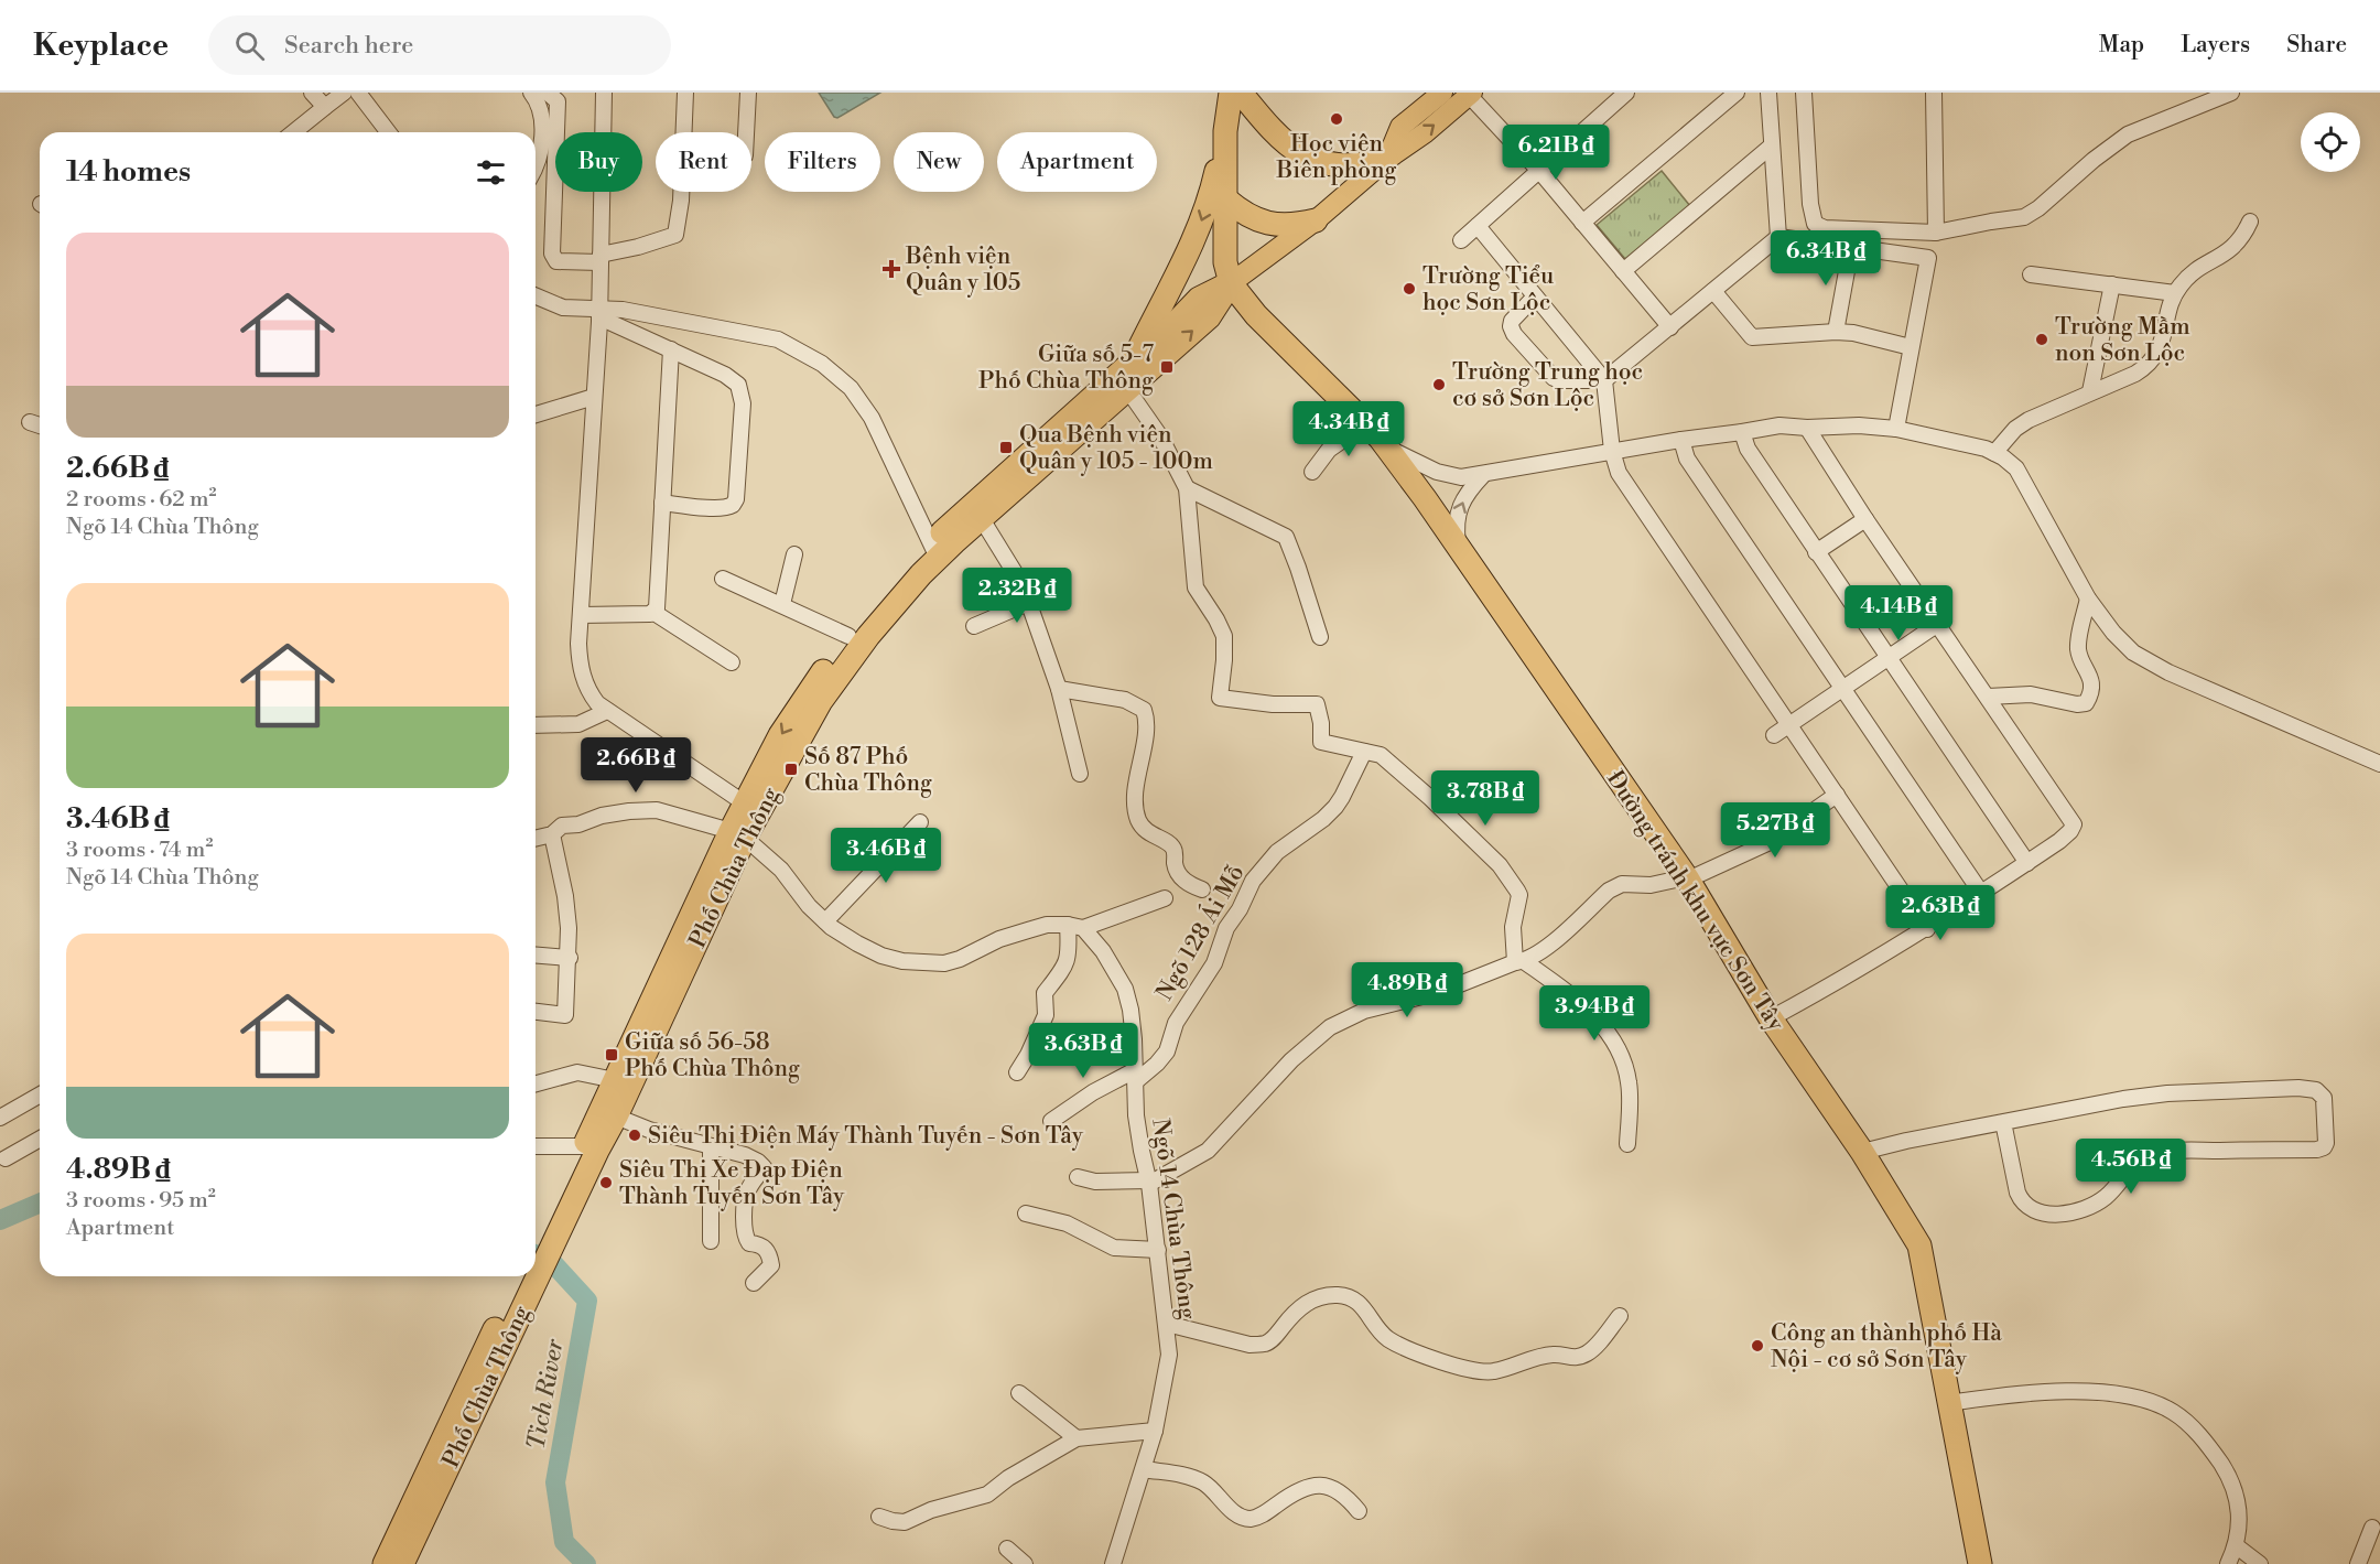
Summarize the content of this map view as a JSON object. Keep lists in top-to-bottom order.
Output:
{
  "streets": {
    "highway": ["Phố Chùa Thông", "Đường tránh khu vực Sơn Tây"],
    "street": ["Ngõ 128 Ái Mỗ", "Ngõ 14 Chùa Thông"]
  },
  "crossings": [
    ["Phố Chùa Thông", "Đường tránh khu vực Sơn Tây"],
    ["Ngõ 128 Ái Mỗ", "Ngõ 14 Chùa Thông"]
  ],
  "water": ["Tich River"],
  "places": {
    "other": [
      "Học viện Biên phòng",
      "Trường Tiểu học Sơn Lộc",
      "Trường Mầm non Sơn Lộc",
      "Trường Trung học cơ sở Sơn Lộc",
      "Siêu Thị Điện Máy Thành Tuyến - Sơn Tây",
      "Siêu Thị Xe Đạp Điện Thành Tuyến Sơn Tây",
      "Công an thành phố Hà Nội - cơ sở Sơn Tây"
    ],
    "health": ["Bệnh viện Quân y 105"],
    "transit": [
      "Giữa số 5-7 Phố Chùa Thông",
      "Qua Bệnh viện Quân y 105 - 100m",
      "Số 87 Phố Chùa Thông",
      "Giữa số 56-58 Phố Chùa Thông"
    ]
  },
  "page": {
    "header": "Keyplace",
    "search": "Search here",
    "nav": ["Map", "Layers", "Share"],
    "price": [
      "6.21B ₫",
      "6.34B ₫",
      "4.34B ₫",
      "2.32B ₫",
      "4.14B ₫",
      "2.66B ₫",
      "3.78B ₫",
      "5.27B ₫",
      "3.46B ₫",
      "2.63B ₫",
      "4.89B ₫",
      "3.94B ₫",
      "3.63B ₫",
      "4.56B ₫"
    ],
    "chip": [
      "Buy",
      "Rent",
      "Filters",
      "New",
      "Apartment"
    ],
    "heading": "14 homes",
    "list": [
      {
        "name": "2.66B ₫",
        "note": "2 rooms · 62 m² · Ngõ 14 Chùa Thông"
      },
      {
        "name": "3.46B ₫",
        "note": "3 rooms · 74 m² · Ngõ 14 Chùa Thông"
      },
      {
        "name": "4.89B ₫",
        "note": "3 rooms · 95 m² · Apartment"
      }
    ]
  }
}
